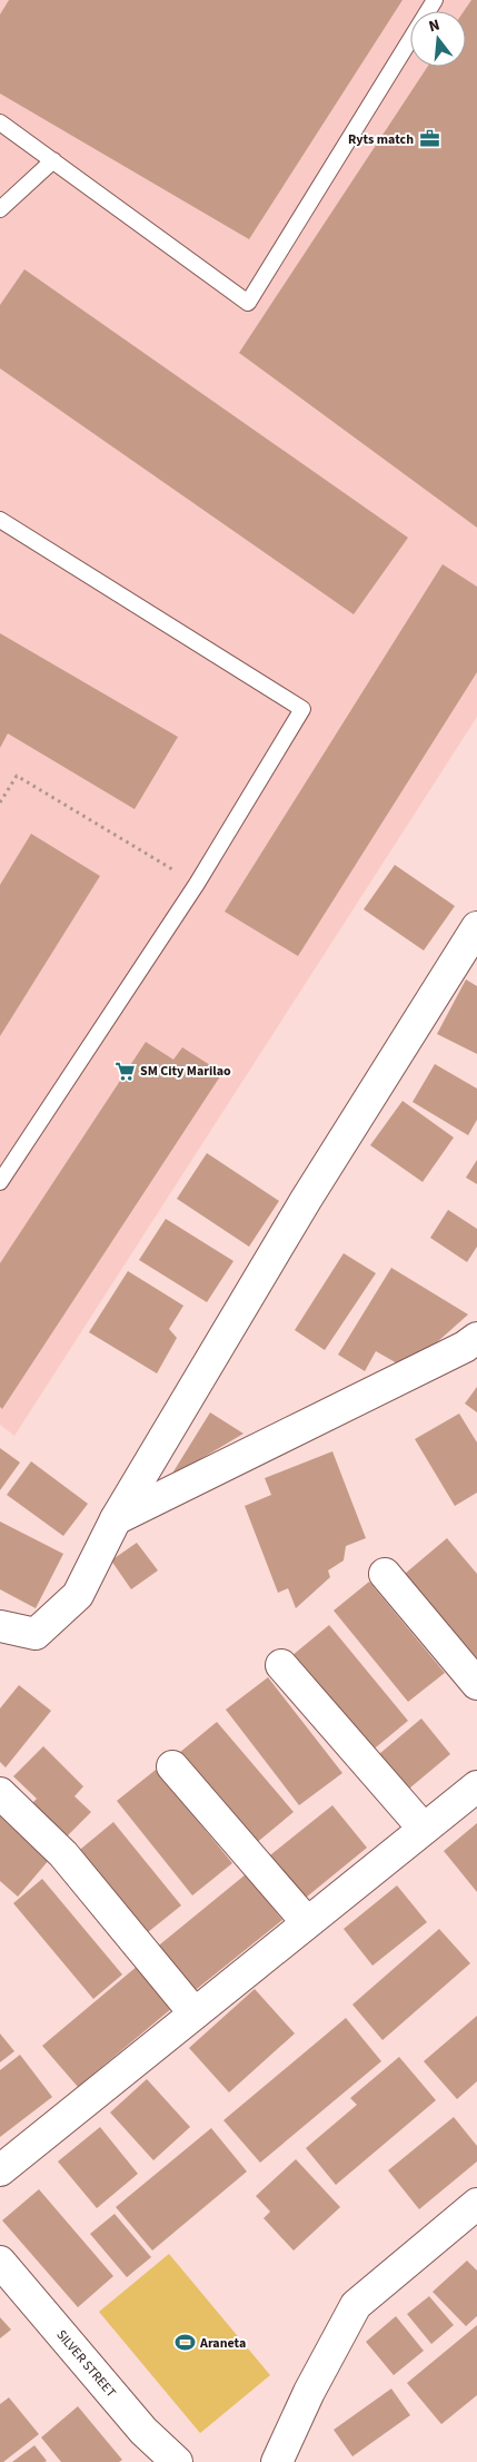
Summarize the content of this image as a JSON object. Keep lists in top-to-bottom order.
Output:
{
  "streets": {
    "street": ["SILVER STREET"]
  },
  "places": {
    "office": ["Ryts match"],
    "supermarket": ["SM City Marilao"],
    "sports": ["Araneta"]
  },
  "north": "top"
}
